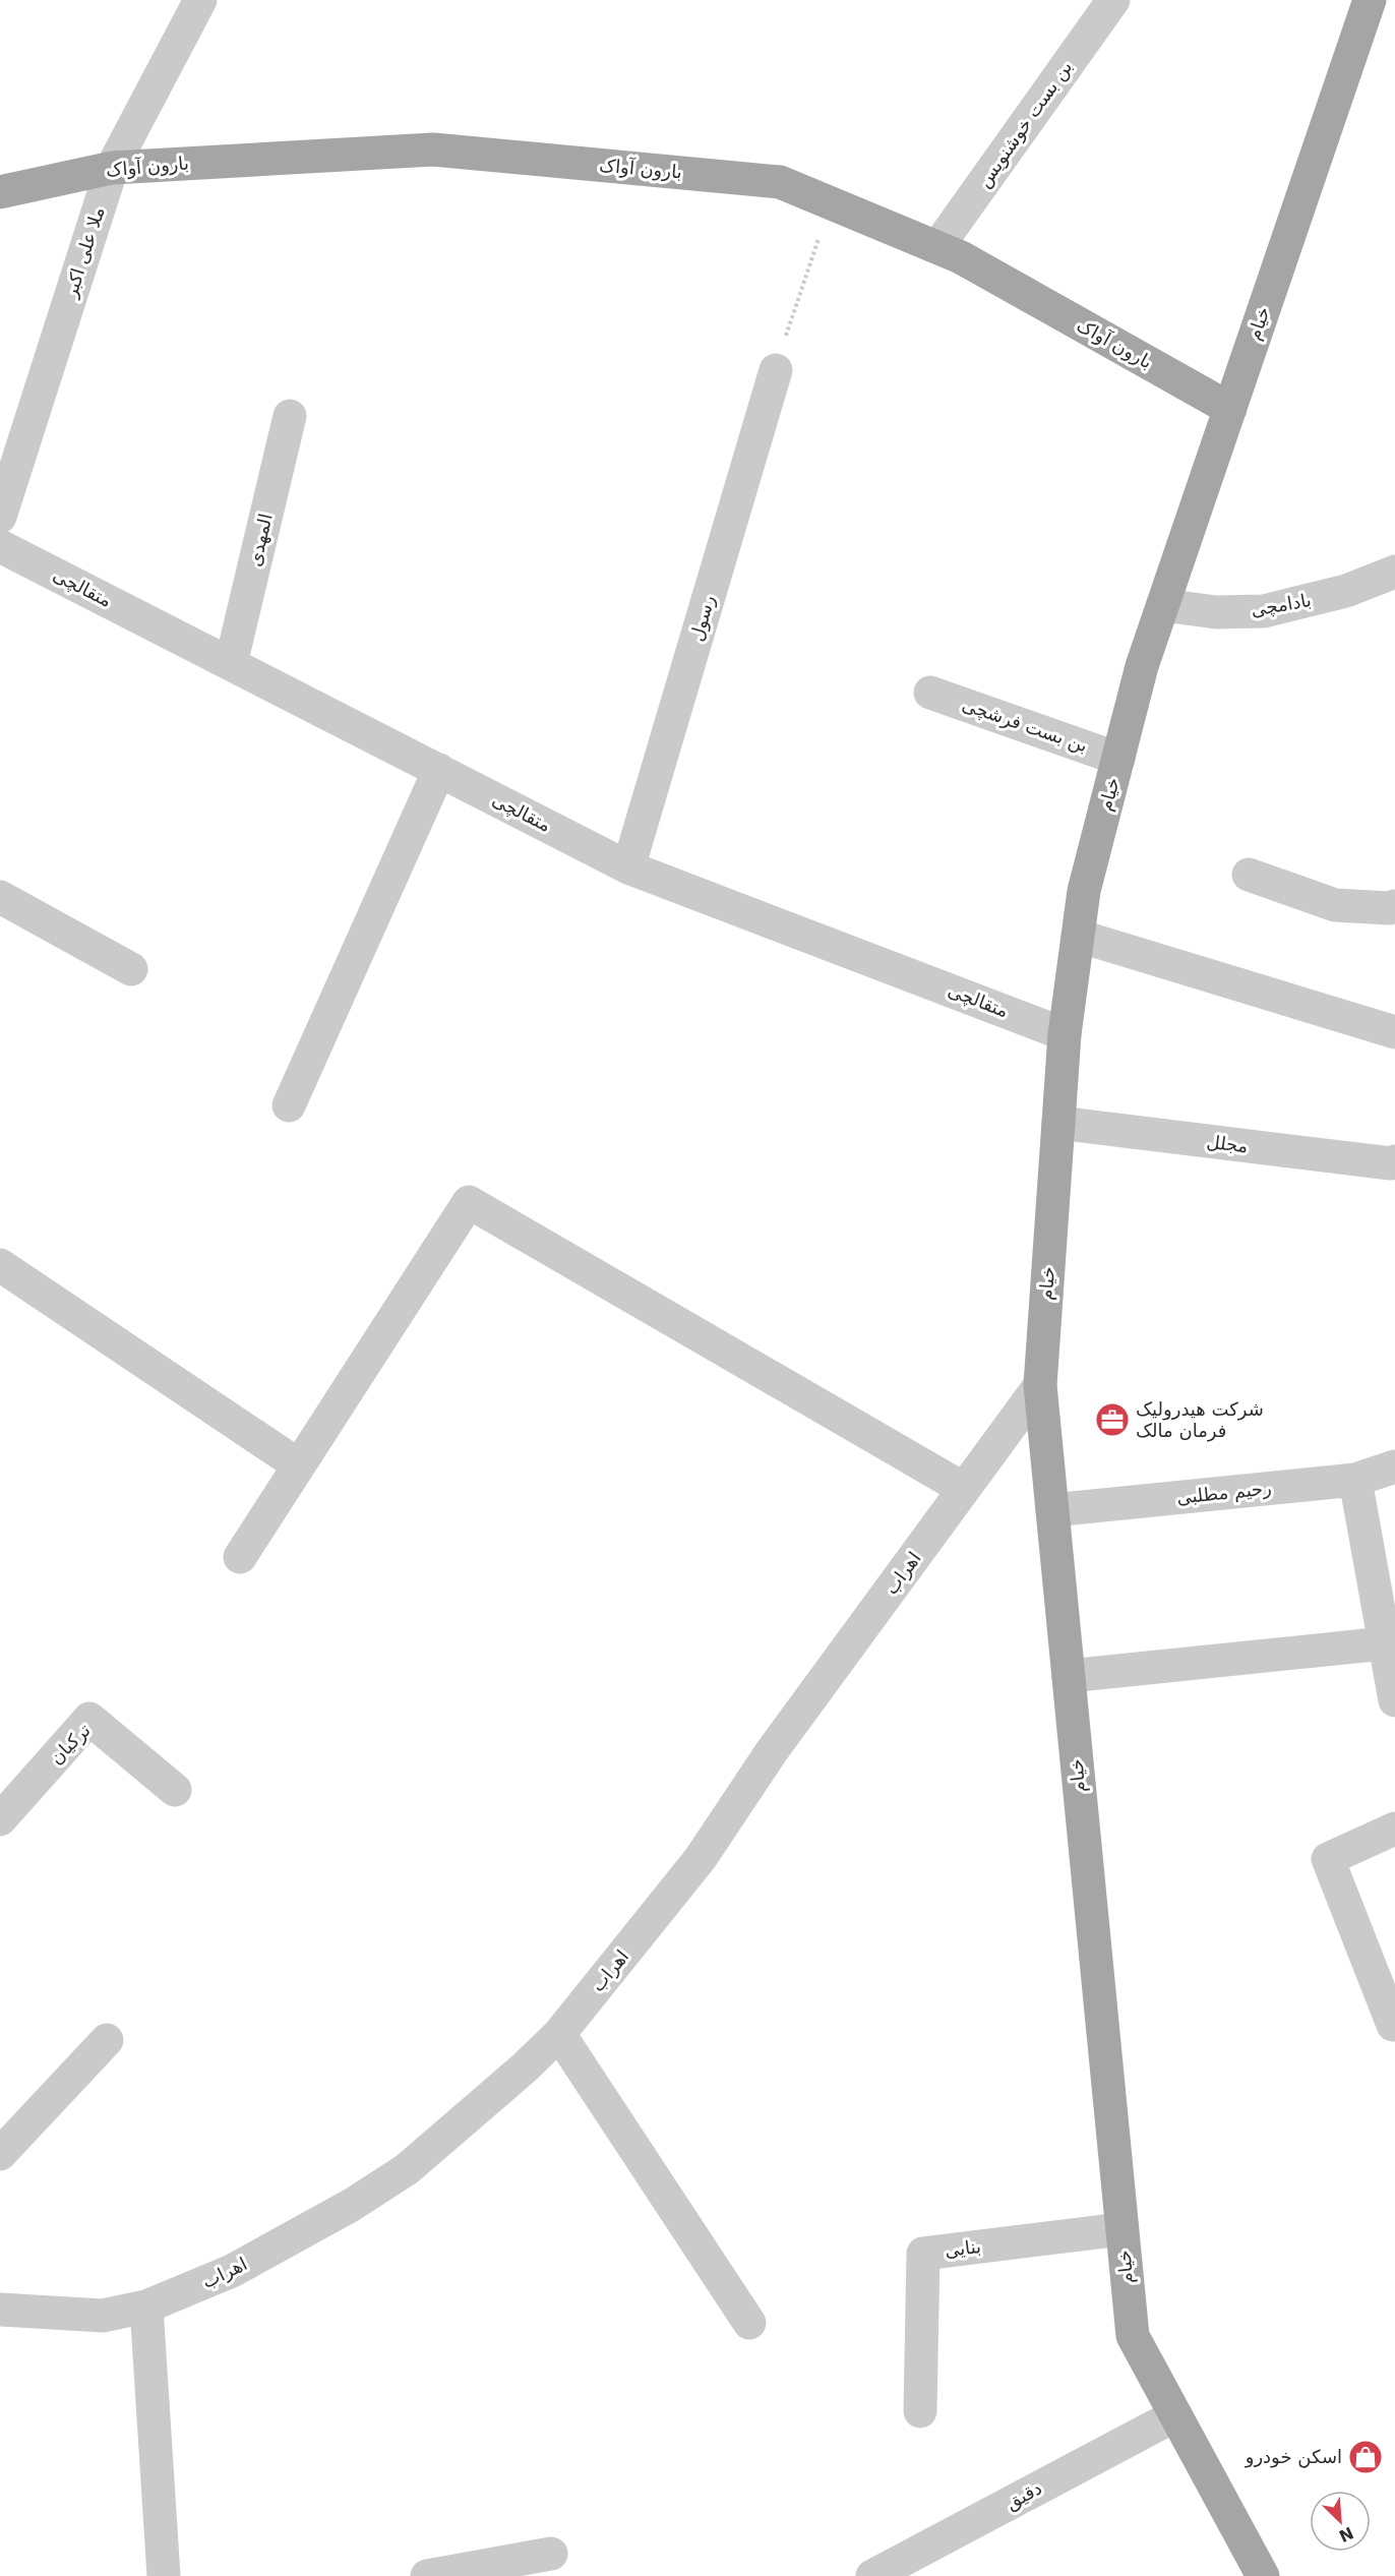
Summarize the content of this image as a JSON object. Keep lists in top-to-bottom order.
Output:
{
  "streets": {
    "main road": ["بارون آواک", "خیام"],
    "street": [
      "بن بست خوشنویس",
      "ملا علی اکبر",
      "المهدی",
      "متقالچی",
      "بادامچی",
      "رسول",
      "بن بست فرشچی",
      "مجلل",
      "رحیم مطلبی",
      "اهراب",
      "ترکیان",
      "بنایی",
      "دقیق"
    ]
  },
  "crossings": [
    ["بن بست خوشنویس", "بارون آواک"],
    ["بارون آواک", "ملا علی اکبر"],
    ["بارون آواک", "خیام"],
    ["خیام", "متقالچی"],
    ["خیام", "بادامچی"],
    ["خیام", "بن بست فرشچی"],
    ["خیام", "مجلل"],
    ["خیام", "رحیم مطلبی"],
    ["خیام", "اهراب"],
    ["خیام", "بنایی"],
    ["خیام", "دقیق"],
    ["المهدی", "متقالچی"],
    ["متقالچی", "رسول"]
  ],
  "places": {
    "office": ["شرکت هیدرولیک فرمان مالک"],
    "shop": ["اسکن خودرو"]
  },
  "north": "bottom right"
}
